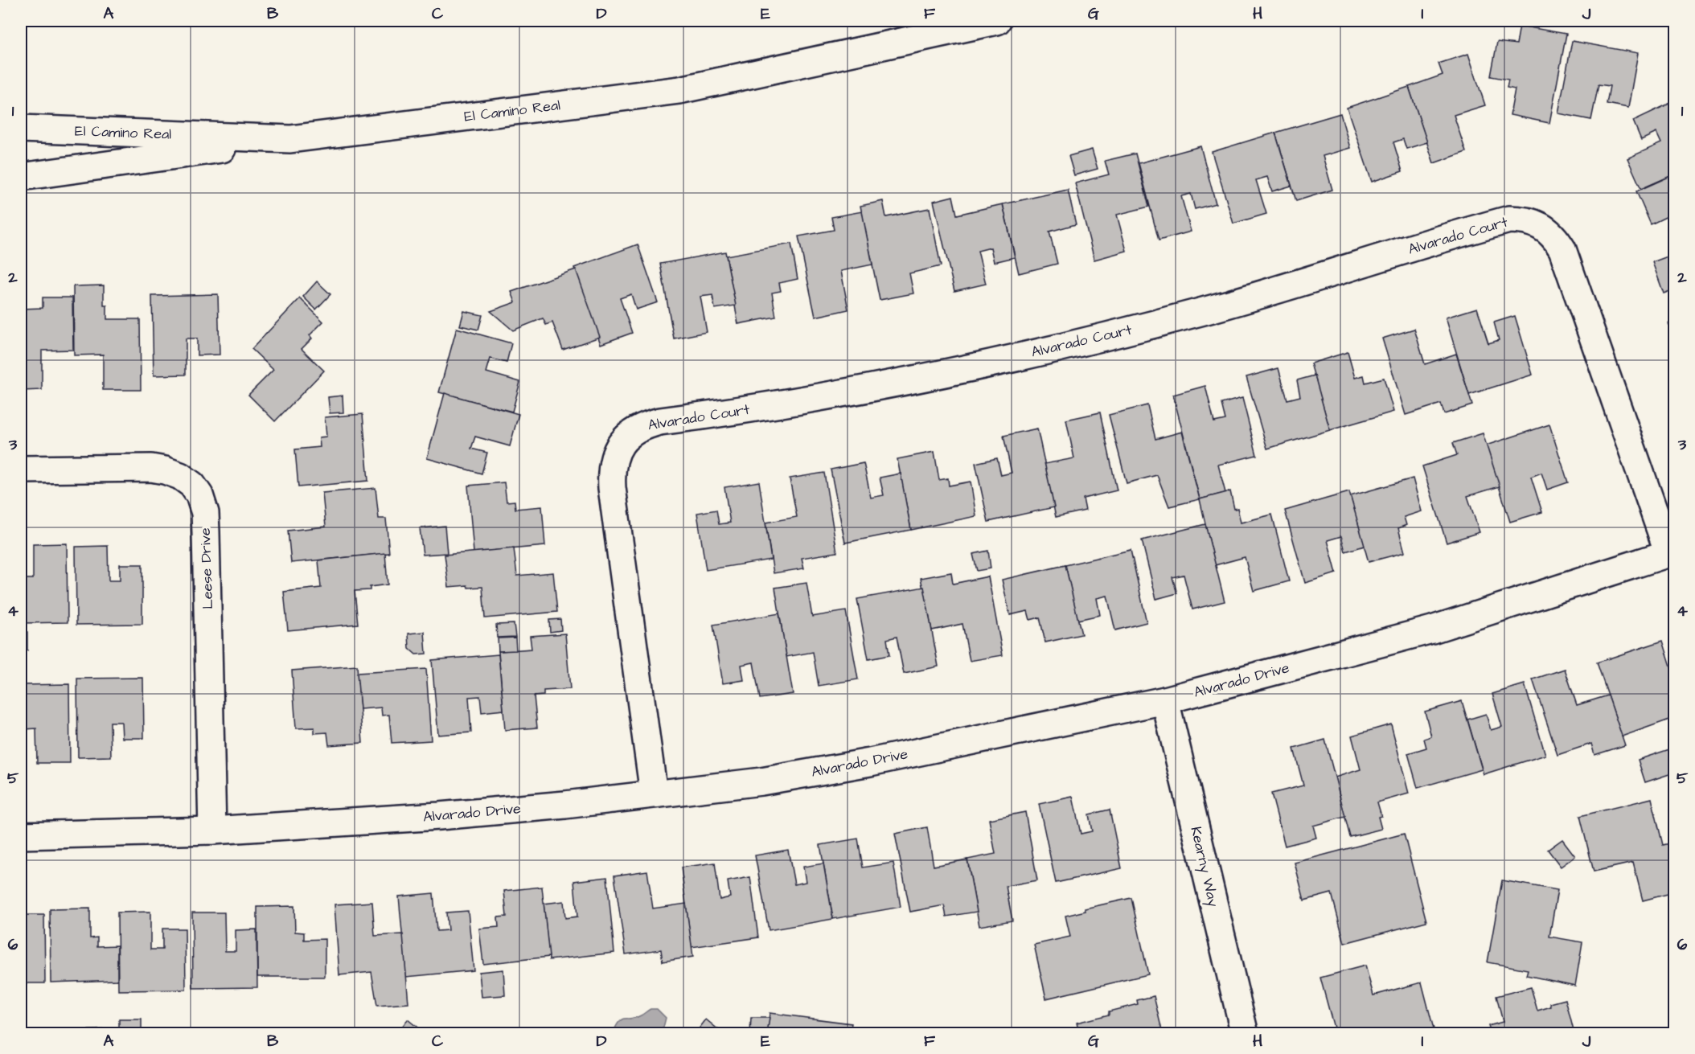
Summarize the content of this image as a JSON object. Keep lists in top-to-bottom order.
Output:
{
  "streets": {
    "main road": [
      "El Camino Real",
      "Alvarado Court",
      "Leese Drive",
      "Alvarado Drive",
      "Kearny Way"
    ]
  },
  "crossings": [
    ["Alvarado Court", "Alvarado Drive"],
    ["Leese Drive", "Alvarado Drive"],
    ["Alvarado Drive", "Kearny Way"]
  ],
  "grid": {
    "columns": [
      "A",
      "B",
      "C",
      "D",
      "E",
      "F",
      "G",
      "H",
      "I",
      "J"
    ],
    "rows": [
      "1",
      "2",
      "3",
      "4",
      "5",
      "6"
    ]
  }
}
